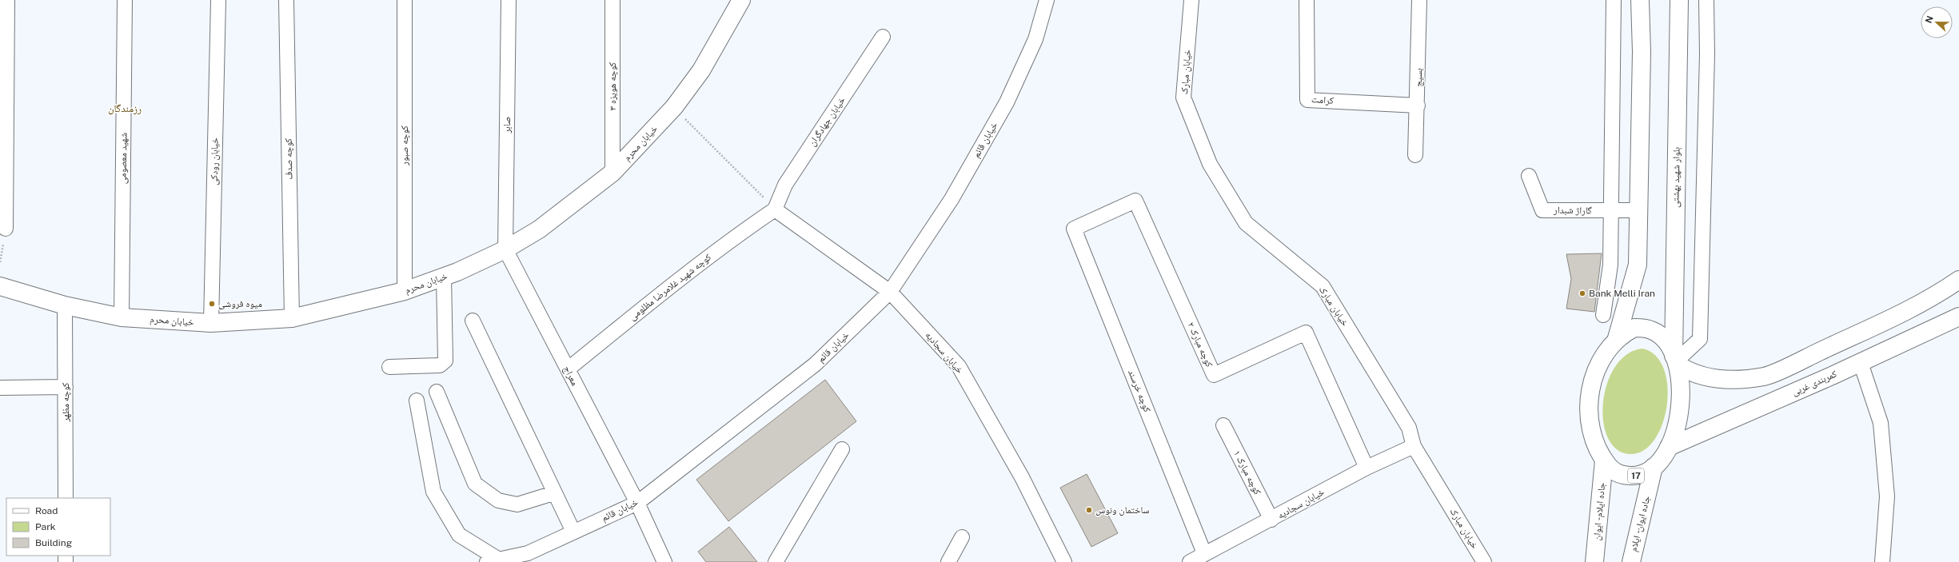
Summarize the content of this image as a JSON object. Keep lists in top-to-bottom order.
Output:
{
  "streets": {
    "main road": [
      "خیابان محرم",
      "بلوار شهید بهشتی",
      "کمربندی غربی",
      "17",
      "جاده ایلام - ایوان",
      "جاده ایوان- ایلام"
    ],
    "street": [
      "خیابان مبارک",
      "بسیج",
      "کوچه هویزه ۳",
      "کرامت",
      "خیابان جهادگران",
      "صابر",
      "خیابان قائم",
      "کوچه صبور",
      "شهید معصومی",
      "کوچه صدف",
      "خیابان رودکی",
      "گاراژ شبدار",
      "کوچه شهید غلامرضا مظلومی",
      "کوچه مبارک ۲",
      "خیابان سجادیه",
      "معراج",
      "کوچه خرسند",
      "کوچه مظهر",
      "کوچه مبارک ۱"
    ]
  },
  "crossings": [
    ["خیابان مبارک", "خیابان سجادیه"],
    ["بسیج", "کرامت"],
    ["کوچه هویزه ۳", "خیابان محرم"],
    ["خیابان جهادگران", "کوچه شهید غلامرضا مظلومی"],
    ["خیابان جهادگران", "خیابان سجادیه"],
    ["صابر", "خیابان محرم"],
    ["صابر", "معراج"],
    ["خیابان قائم", "خیابان سجادیه"],
    ["خیابان قائم", "معراج"],
    ["خیابان محرم", "کوچه صبور"],
    ["خیابان محرم", "شهید معصومی"],
    ["خیابان محرم", "کوچه صدف"],
    ["خیابان محرم", "خیابان رودکی"],
    ["خیابان محرم", "معراج"],
    ["خیابان محرم", "کوچه مظهر"],
    ["بلوار شهید بهشتی", "17"],
    ["کوچه شهید غلامرضا مظلومی", "خیابان سجادیه"],
    ["کوچه شهید غلامرضا مظلومی", "معراج"],
    ["کوچه مبارک ۲", "خیابان سجادیه"],
    ["کوچه مبارک ۲", "کوچه خرسند"],
    ["خیابان سجادیه", "کوچه خرسند"],
    ["خیابان سجادیه", "کوچه مبارک ۱"],
    ["کمربندی غربی", "17"],
    ["17", "جاده ایلام - ایوان"],
    ["17", "جاده ایوان- ایلام"]
  ],
  "districts": ["رزمندگان"],
  "places": ["Bank Melli Iran", "میوه فروشی", "ساختمان ونوس"],
  "legend": ["Road", "Park", "Building"],
  "north": "left"
}
